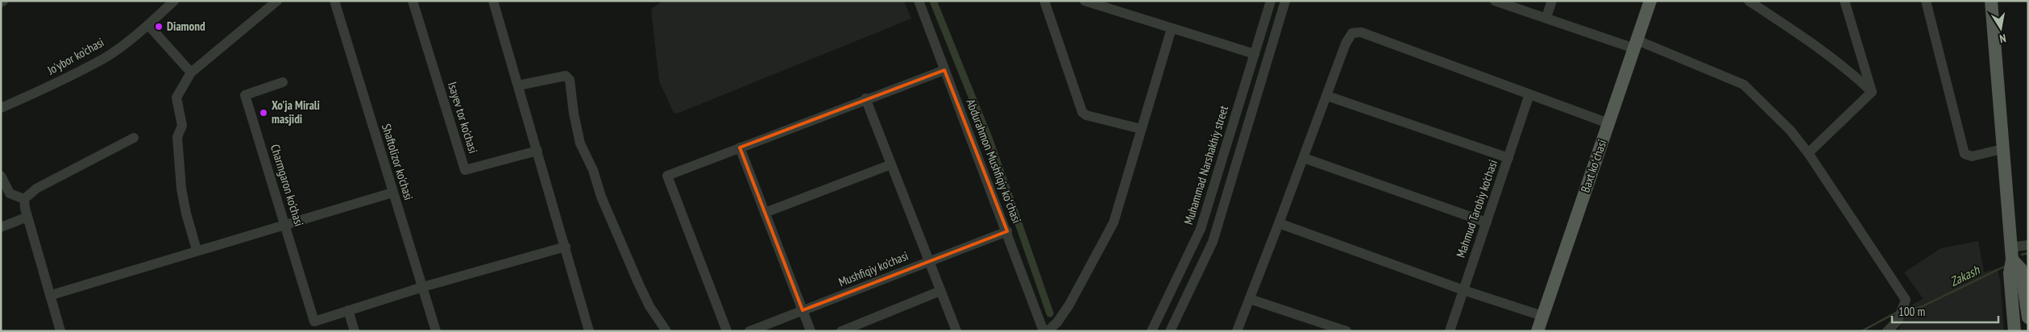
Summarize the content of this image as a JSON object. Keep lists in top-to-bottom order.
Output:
{
  "streets": {
    "main road": ["Baxt koʻchasi"],
    "street": [
      "Jo'ybor ko'chasi",
      "Isayev tor ko'chasi",
      "Abdurahmon Mushfiqiy koʻchasi",
      "Shaftolizor ko'chasi",
      "Muhammad Narshakhiy street",
      "Charmgaron ko'chasi",
      "Mahmud Tarobiy ko'chasi",
      "Mushfiqiy ko'chasi"
    ]
  },
  "crossings": [
    ["Abdurahmon Mushfiqiy koʻchasi", "Mushfiqiy ko'chasi"]
  ],
  "water": ["Zakash"],
  "places": ["Diamond", "Xo'ja Mirali masjidi"],
  "scale_bar": "100 m",
  "north": "bottom"
}
